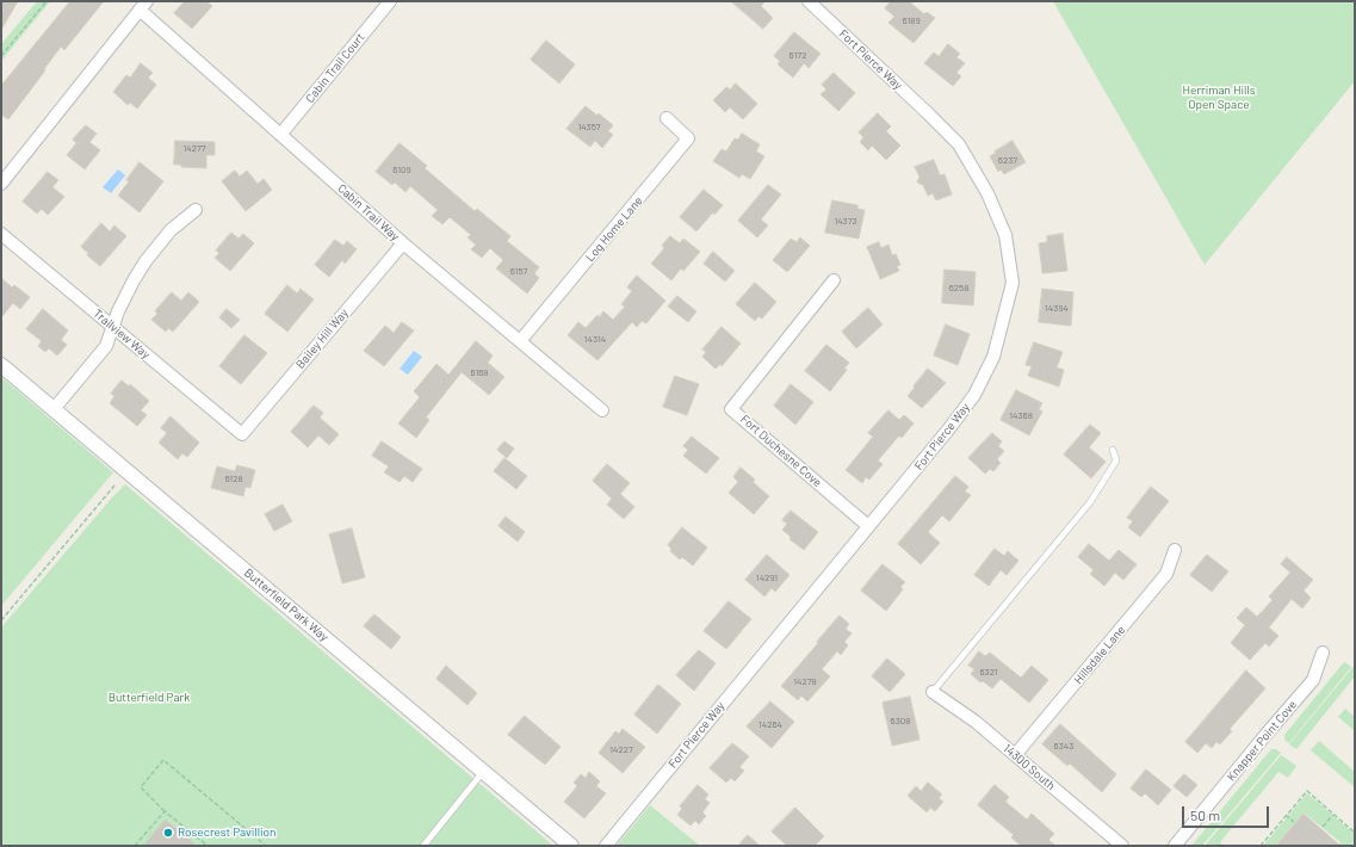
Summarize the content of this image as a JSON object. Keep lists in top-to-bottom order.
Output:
{
  "streets": {
    "street": [
      "Fort Pierce Way",
      "Cabin Trail Court",
      "Cabin Trail Way",
      "Log Home Lane",
      "Trailview Way",
      "Bailey Hill Way",
      "Fort Duchesne Cove",
      "Butterfield Park Way",
      "Hillsdale Lane",
      "Knapper Point Cove",
      "14300 South"
    ]
  },
  "crossings": [
    ["Fort Pierce Way", "Fort Duchesne Cove"],
    ["Cabin Trail Court", "Cabin Trail Way"],
    ["Cabin Trail Way", "Log Home Lane"],
    ["Cabin Trail Way", "Bailey Hill Way"],
    ["Trailview Way", "Bailey Hill Way"],
    ["Hillsdale Lane", "14300 South"]
  ],
  "parks": ["Herriman Hills Open Space", "Butterfield Park"],
  "places": ["Rosecrest Pavillion"],
  "house_numbers": [
    "6189",
    "6172",
    "14357",
    "14277",
    "6237",
    "6109",
    "14373",
    "6157",
    "6258",
    "14394",
    "14314",
    "6168",
    "14368",
    "6128",
    "14291",
    "6321",
    "14278",
    "6308",
    "14264",
    "6343",
    "14227"
  ],
  "scale_bar": "50 m"
}
